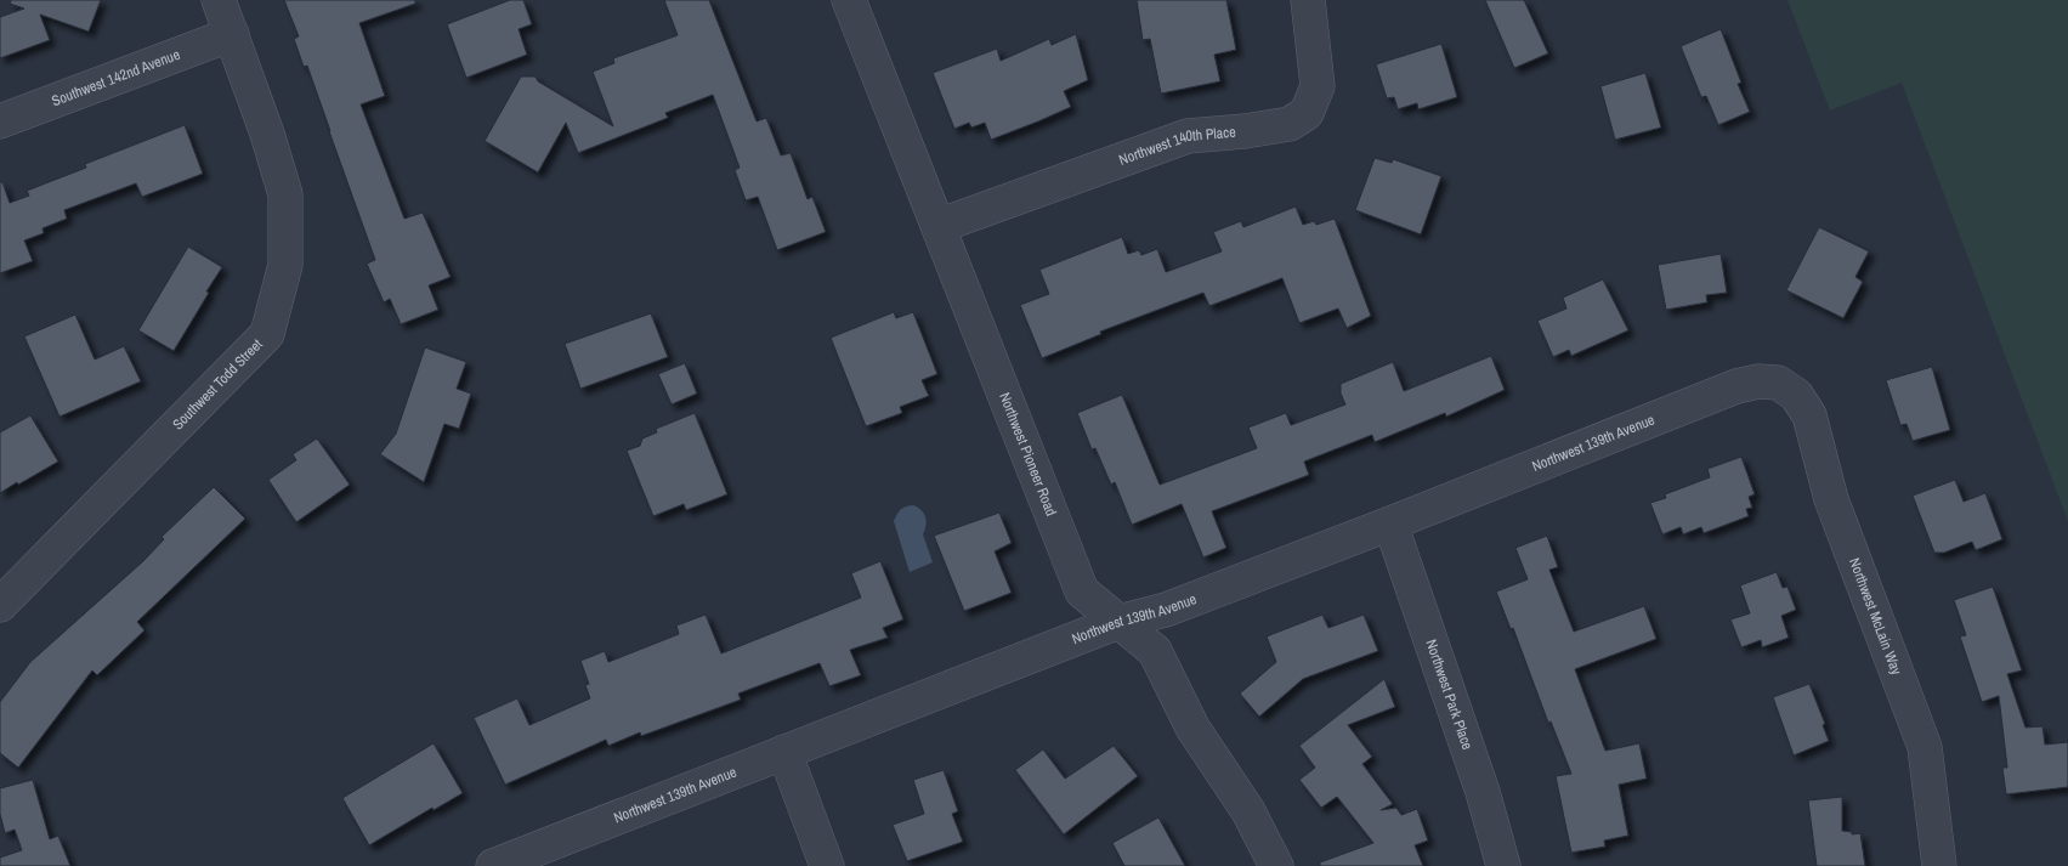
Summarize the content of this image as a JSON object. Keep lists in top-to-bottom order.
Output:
{
  "streets": {
    "street": [
      "Southwest 142nd Avenue",
      "Northwest 140th Place",
      "Southwest Todd Street",
      "Northwest 139th Avenue",
      "Northwest Pioneer Road",
      "Northwest McLain Way",
      "Northwest Park Place"
    ]
  },
  "crossings": [
    ["Southwest 142nd Avenue", "Southwest Todd Street"],
    ["Northwest 140th Place", "Northwest Pioneer Road"],
    ["Northwest 139th Avenue", "Northwest Pioneer Road"],
    ["Northwest 139th Avenue", "Northwest McLain Way"],
    ["Northwest 139th Avenue", "Northwest Park Place"]
  ]
}
